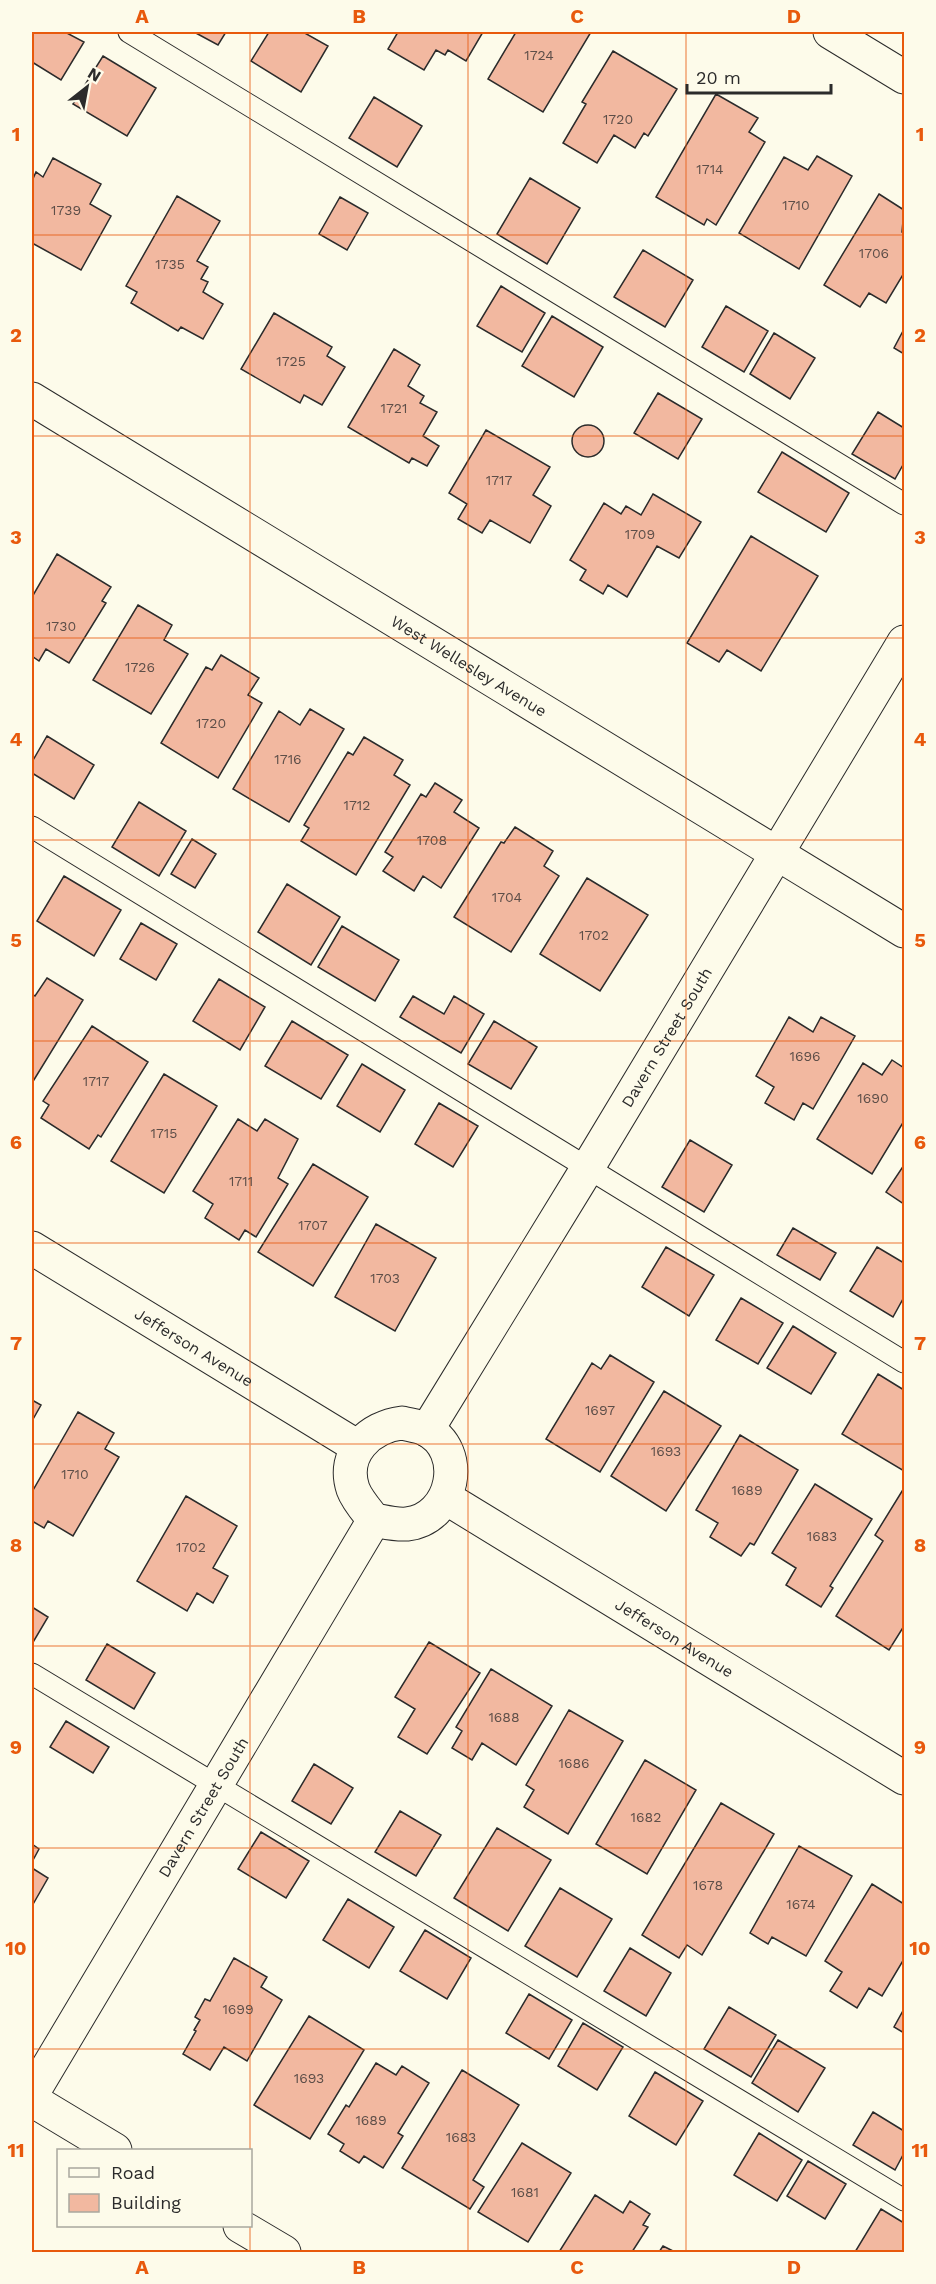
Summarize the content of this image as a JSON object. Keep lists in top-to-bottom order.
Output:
{
  "streets": {
    "street": ["West Wellesley Avenue", "Davern Street South", "Jefferson Avenue"]
  },
  "crossings": [
    ["West Wellesley Avenue", "Davern Street South"],
    ["Davern Street South", "Jefferson Avenue"]
  ],
  "house_numbers": [
    "1724",
    "1720",
    "1714",
    "1710",
    "1739",
    "1706",
    "1735",
    "1725",
    "1721",
    "1717",
    "1709",
    "1730",
    "1726",
    "1720",
    "1716",
    "1712",
    "1708",
    "1704",
    "1702",
    "1696",
    "1717",
    "1690",
    "1715",
    "1711",
    "1707",
    "1703",
    "1697",
    "1693",
    "1710",
    "1689",
    "1683",
    "1702",
    "1688",
    "1686",
    "1682",
    "1678",
    "1674",
    "1699",
    "1693",
    "1689",
    "1683",
    "1681"
  ],
  "legend": ["Road", "Building"],
  "scale_bar": "20 m",
  "north": "top right",
  "grid": {
    "columns": [
      "A",
      "B",
      "C",
      "D"
    ],
    "rows": [
      "1",
      "2",
      "3",
      "4",
      "5",
      "6",
      "7",
      "8",
      "9",
      "10",
      "11"
    ]
  }
}
